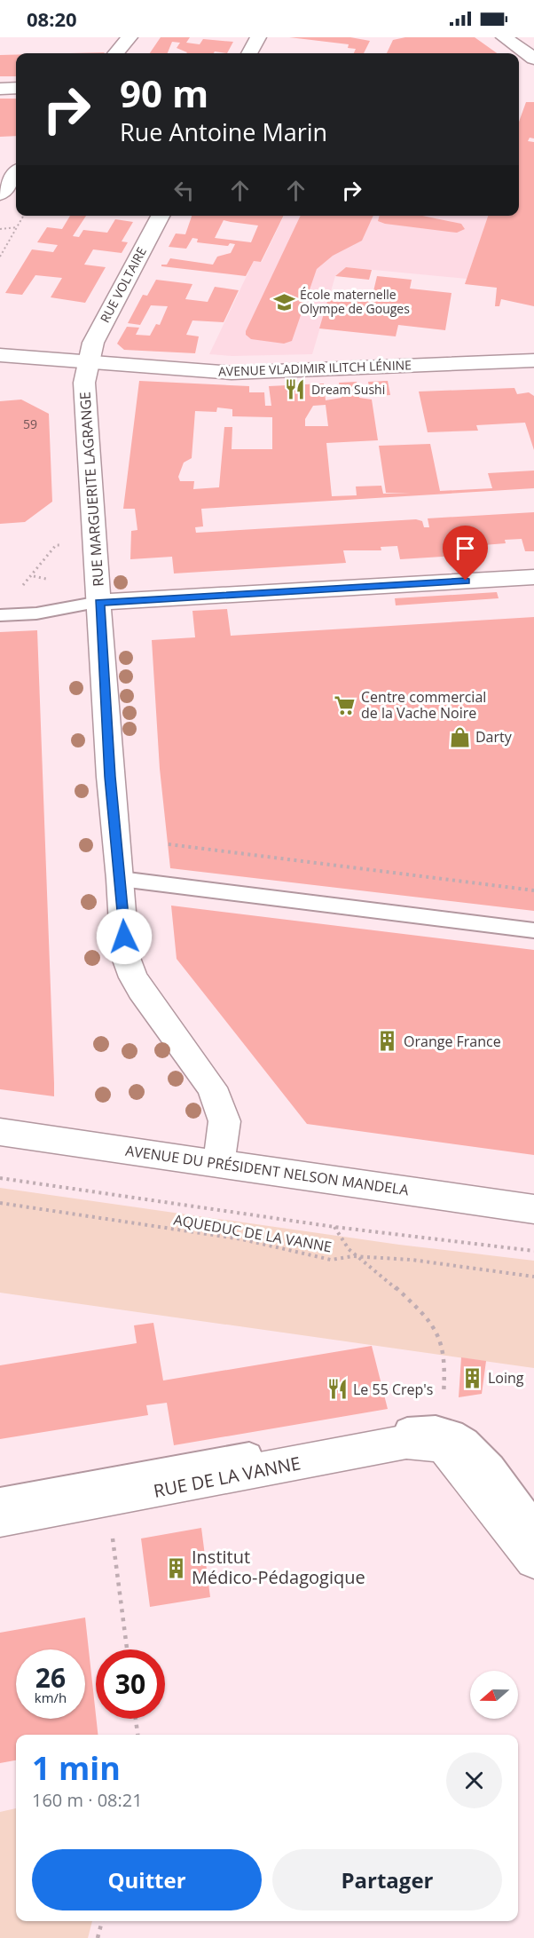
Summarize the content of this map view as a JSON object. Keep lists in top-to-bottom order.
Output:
{
  "streets": {
    "street": [
      "RUE VOLTAIRE",
      "AVENUE VLADIMIR ILITCH LÉNINE",
      "RUE MARGUERITE LAGRANGE",
      "AVENUE DU PRÉSIDENT NELSON MANDELA",
      "RUE DE LA VANNE"
    ],
    "path": ["AQUEDUC DE LA VANNE"]
  },
  "crossings": [
    ["RUE VOLTAIRE", "AVENUE VLADIMIR ILITCH LÉNINE"],
    ["RUE VOLTAIRE", "RUE MARGUERITE LAGRANGE"],
    ["AVENUE VLADIMIR ILITCH LÉNINE", "RUE MARGUERITE LAGRANGE"],
    ["RUE MARGUERITE LAGRANGE", "AVENUE DU PRÉSIDENT NELSON MANDELA"]
  ],
  "places": {
    "school or university": ["École maternelle Olympe de Gouges"],
    "restaurant": ["Dream Sushi", "Le 55 Crep's"],
    "supermarket": ["Centre commercial de la Vache Noire"],
    "shop": ["Darty"],
    "building": ["Orange France", "Loing", "Institut Médico-Pédagogique"]
  },
  "house_numbers": ["59"],
  "north": "left",
  "page": {
    "status": "08:20",
    "turn": ["90 m", "Rue Antoine Marin"],
    "speed": "26 km/h",
    "limit": "30",
    "heading": ["1 min", "160 m · 08:21"],
    "buttons": ["Quitter", "Partager"]
  }
}
